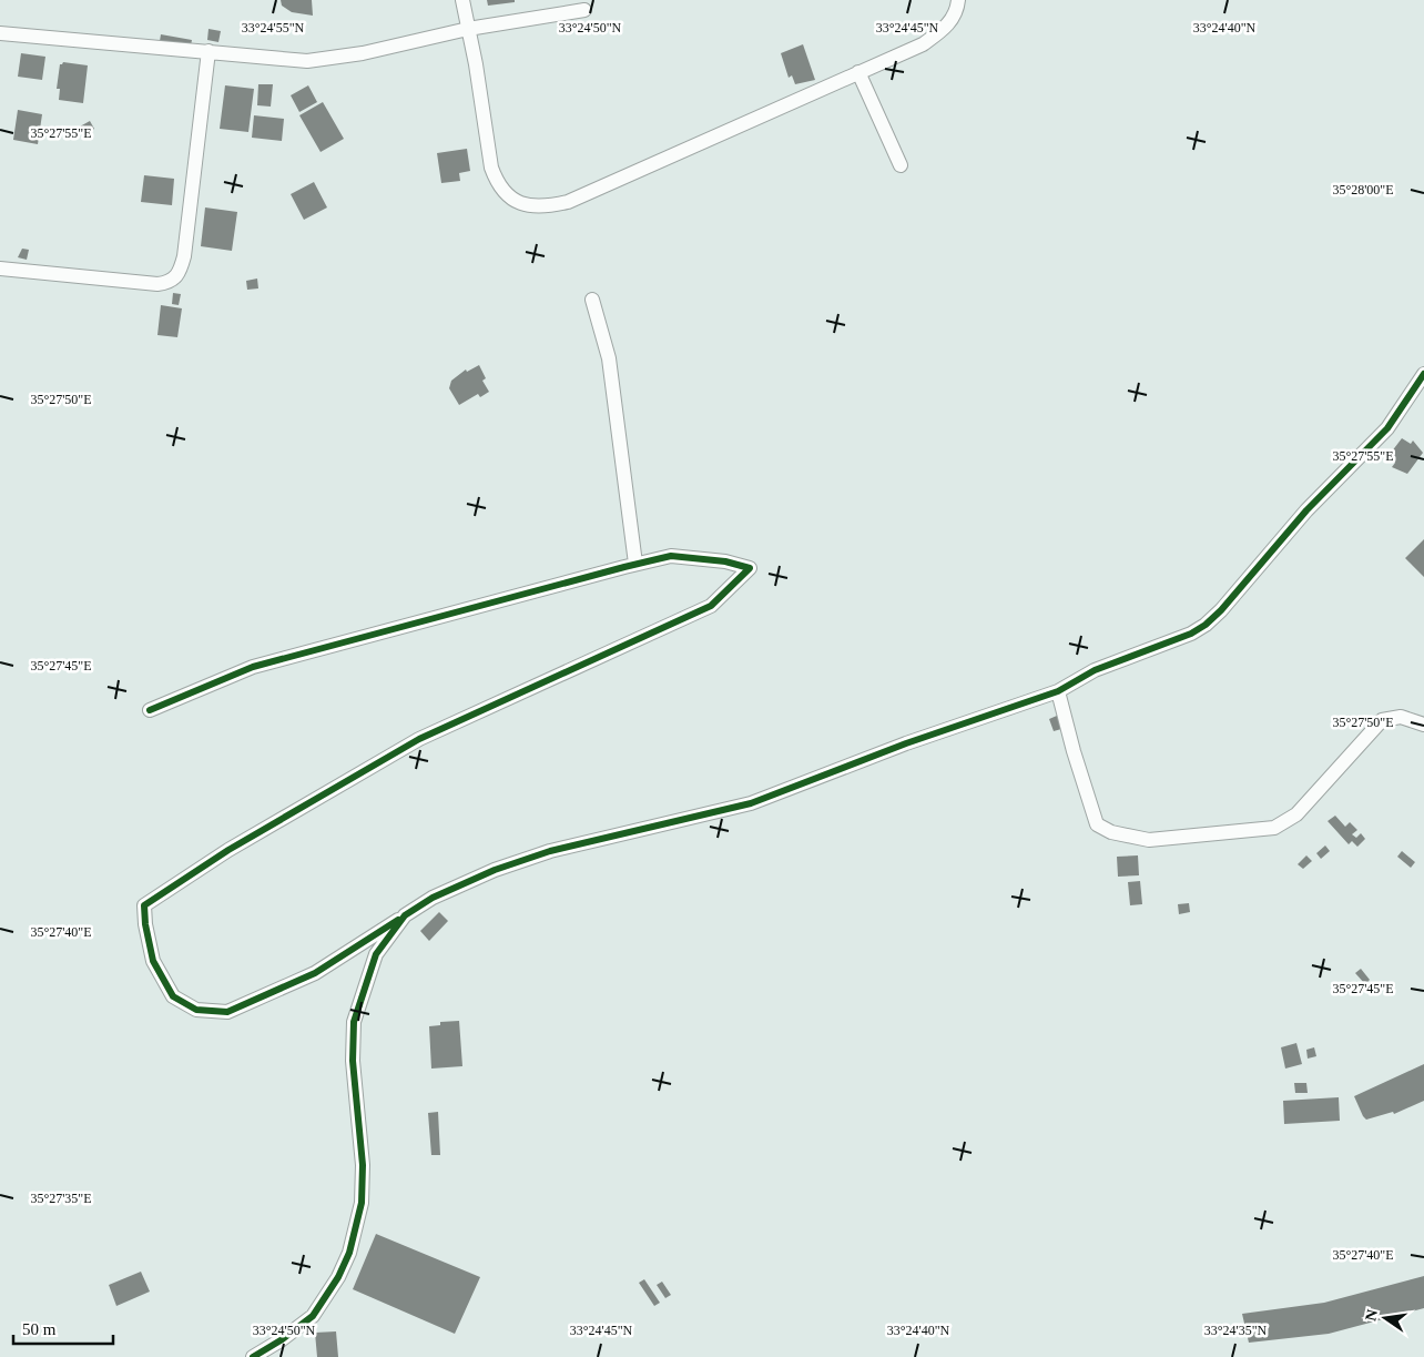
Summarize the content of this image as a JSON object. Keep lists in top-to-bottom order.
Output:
{
  "scale_bar": "50 m",
  "north": "left",
  "coordinates": [
    "33°24'55\"N",
    "33°24'50\"N",
    "33°24'45\"N",
    "33°24'40\"N",
    "35°27'55\"E",
    "35°28'00\"E",
    "35°27'50\"E",
    "35°27'45\"E",
    "35°27'40\"E",
    "35°27'35\"E",
    "33°24'35\"N"
  ]
}
